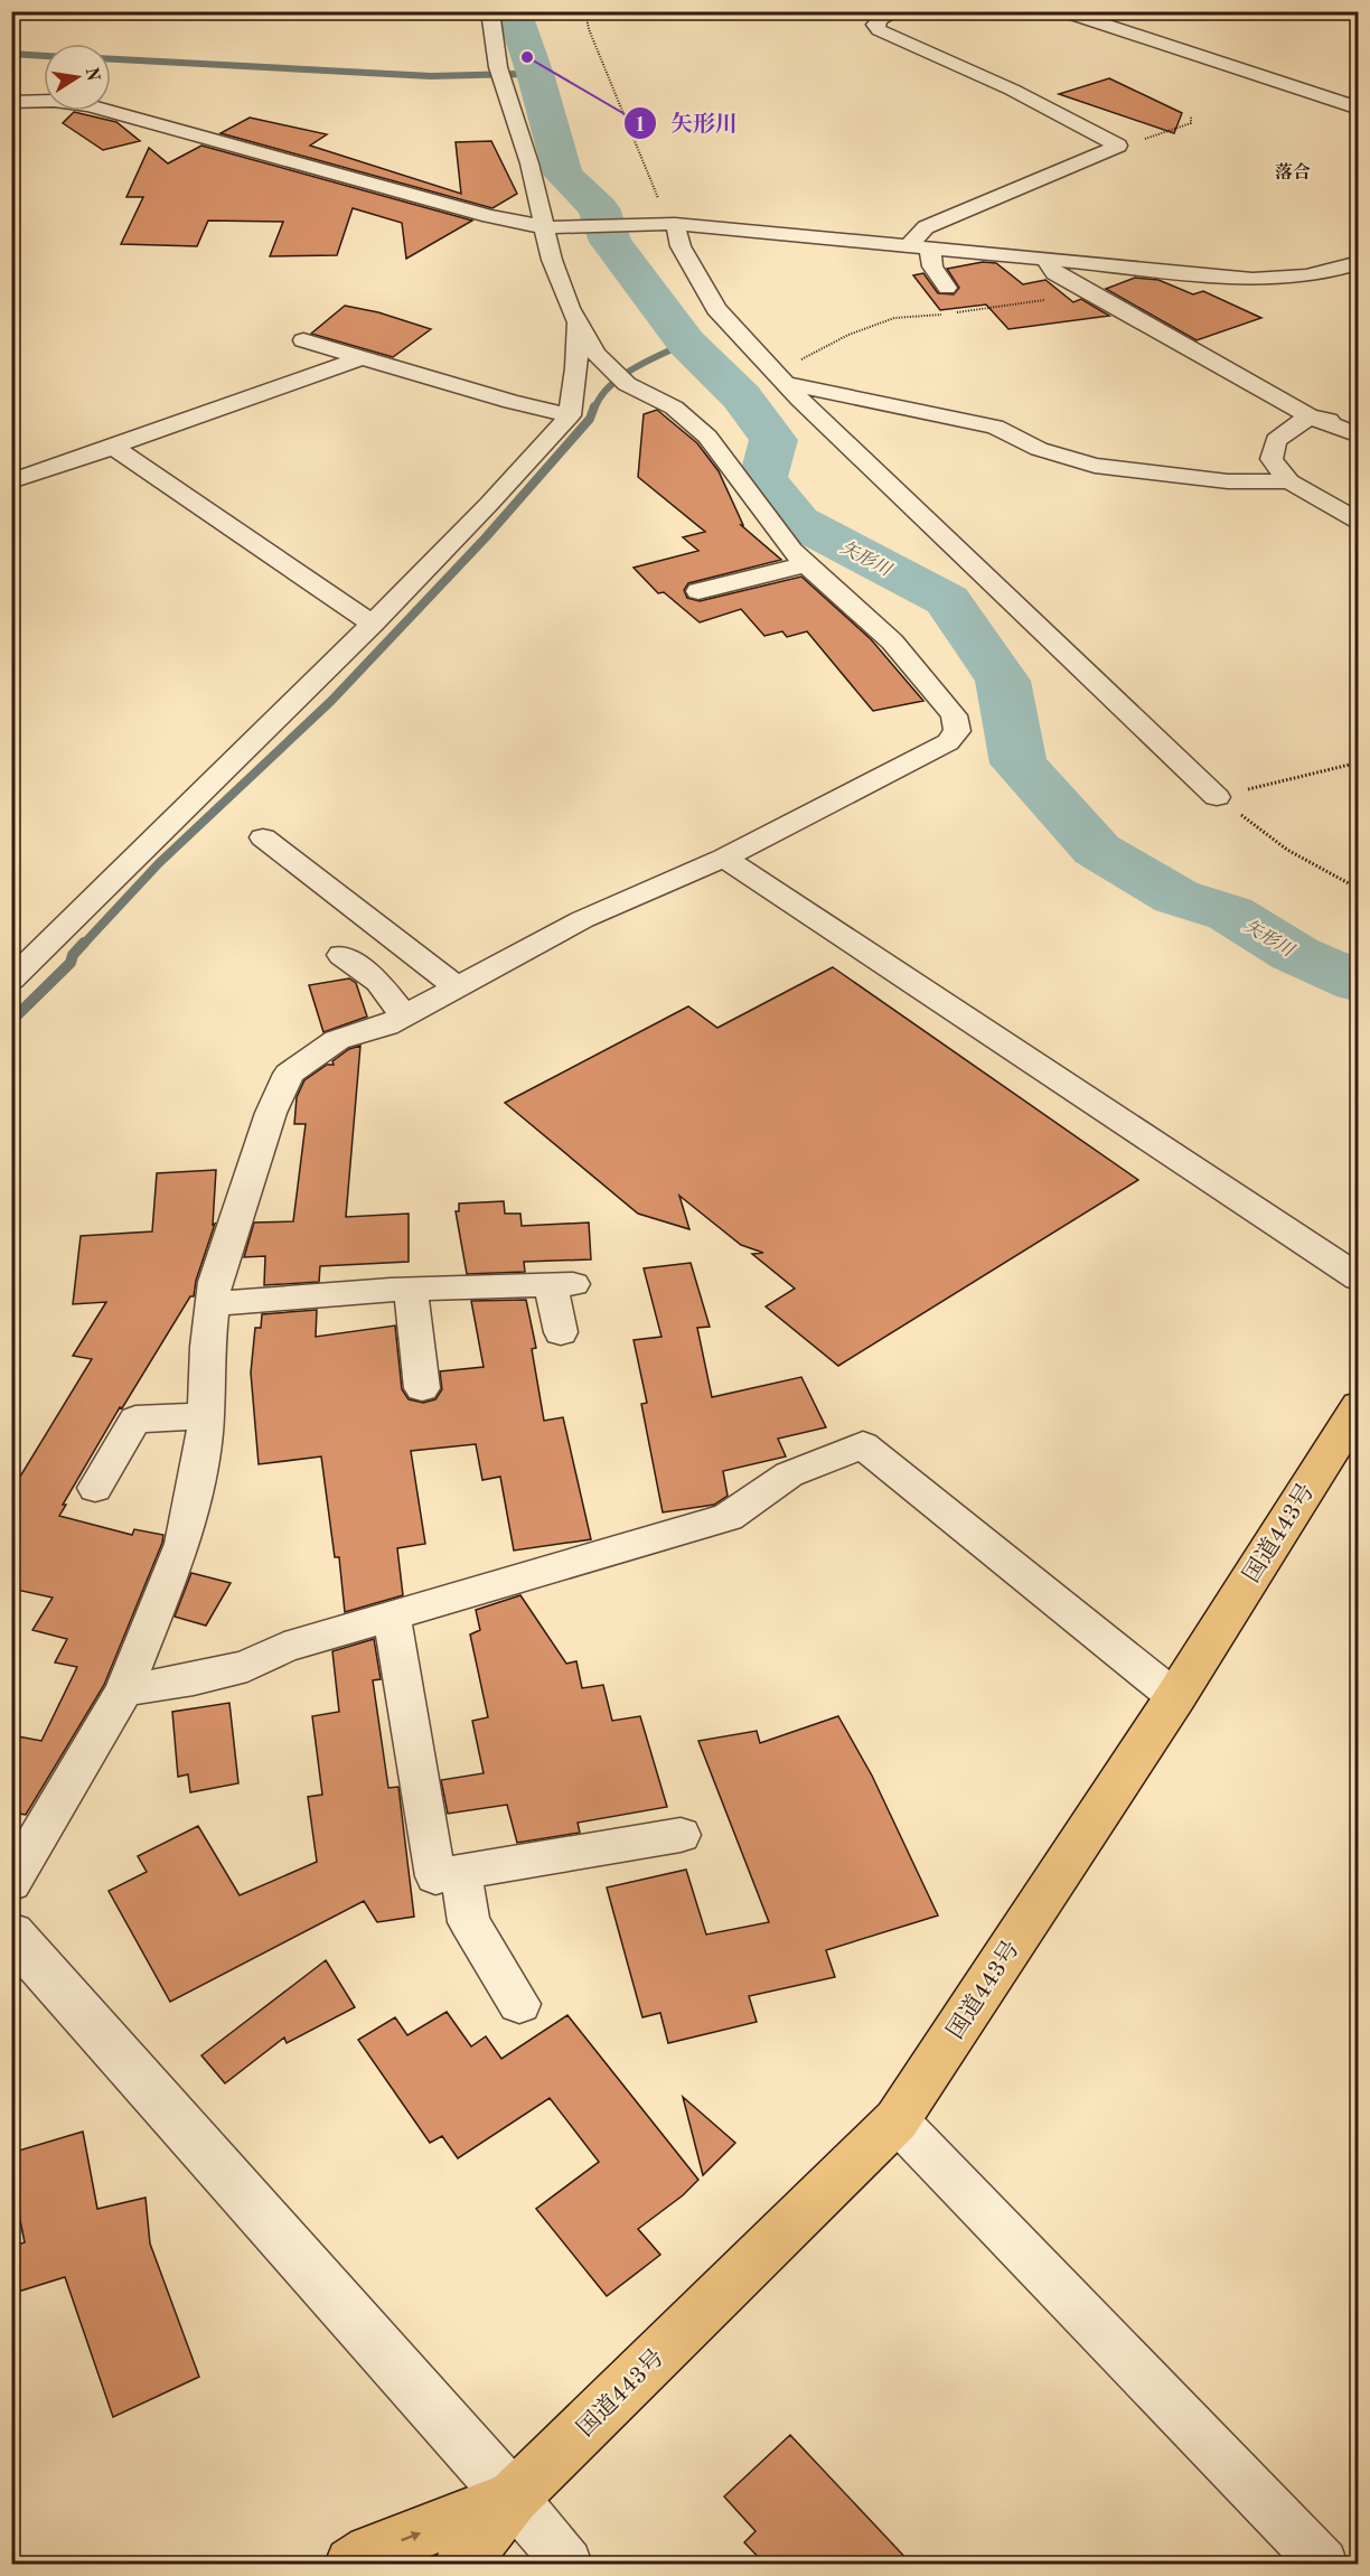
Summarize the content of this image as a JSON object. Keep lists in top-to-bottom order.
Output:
{
  "streets": {
    "highway": ["国道443号"]
  },
  "districts": ["落合"],
  "water": ["矢形川"],
  "places": ["矢形川"],
  "north": "right"
}
